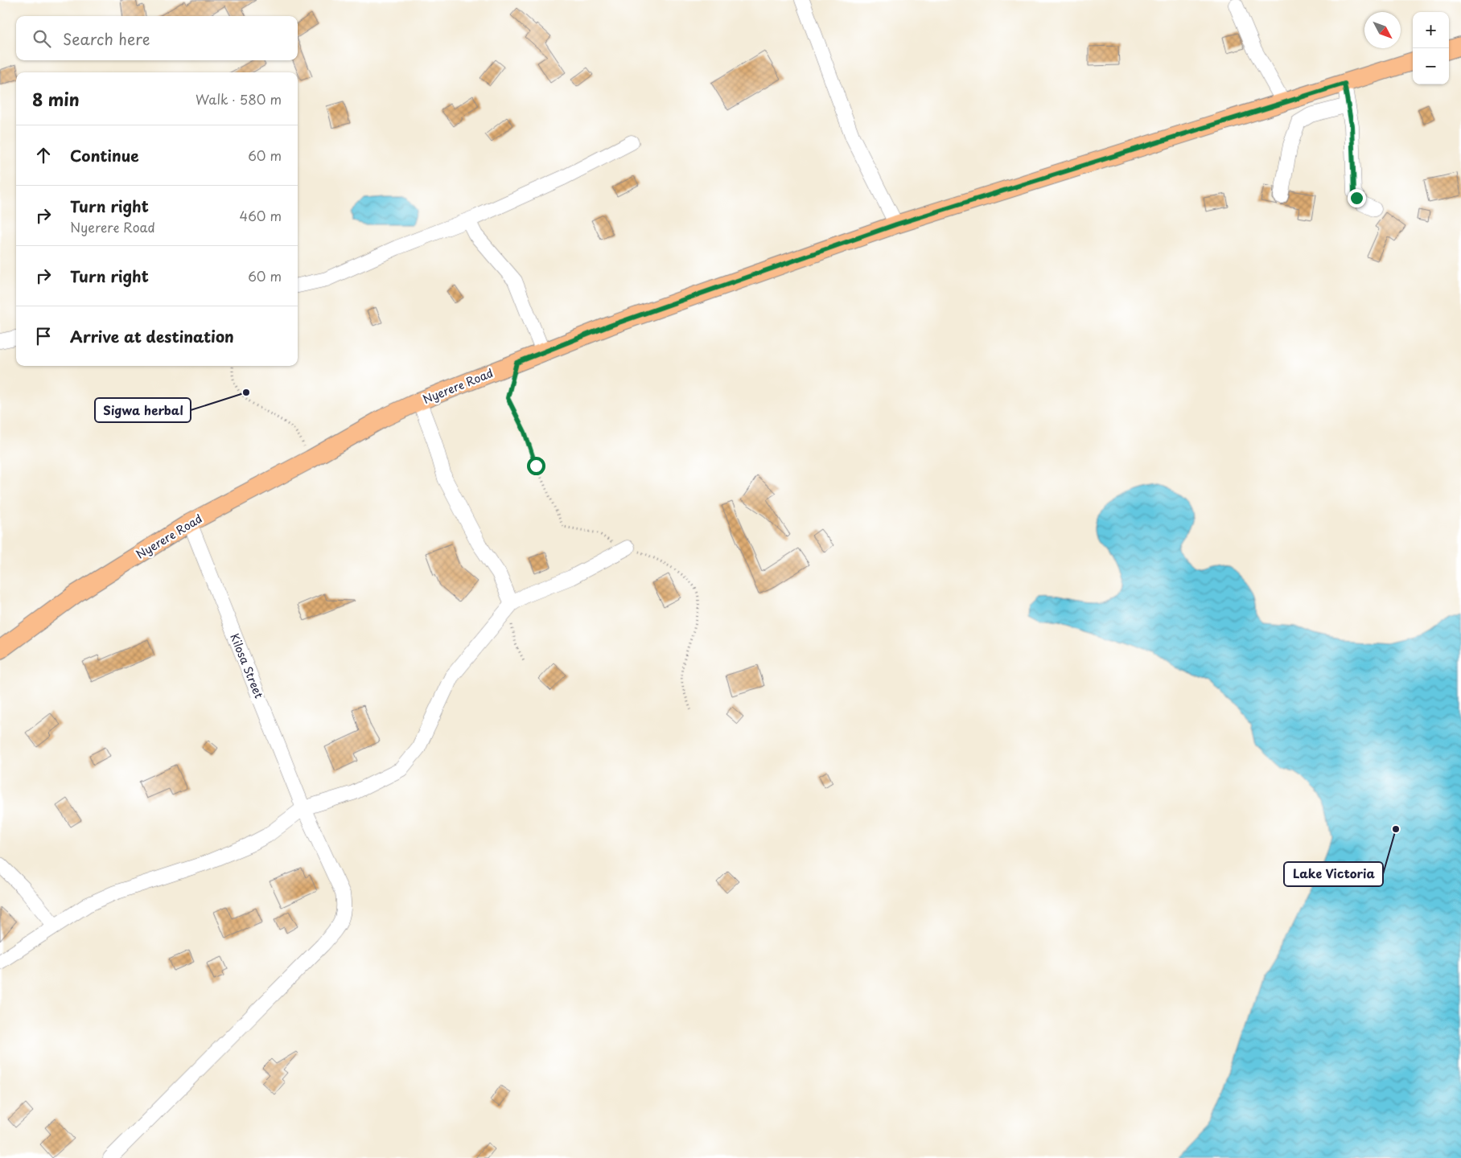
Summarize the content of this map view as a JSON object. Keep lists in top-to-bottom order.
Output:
{
  "streets": {
    "main road": ["Nyerere Road"],
    "street": ["Kilosa Street"]
  },
  "crossings": [
    ["Nyerere Road", "Kilosa Street"]
  ],
  "places": ["Sigwa herbal", "Lake Victoria"],
  "north": "bottom right",
  "page": {
    "map_buttons": ["+", "−"],
    "search": "Search here",
    "heading": ["8 min", "Walk · 580 m"],
    "list": [
      ["Continue", "60 m"],
      ["Turn right", "Nyerere Road", "460 m"],
      ["Turn right", "60 m"],
      "Arrive at destination"
    ]
  }
}
